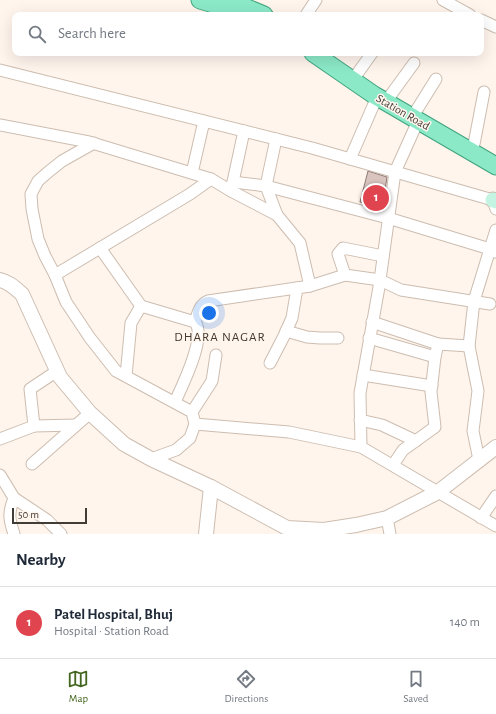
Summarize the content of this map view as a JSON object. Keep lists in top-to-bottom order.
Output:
{
  "streets": {
    "main road": ["Station Road"]
  },
  "districts": ["DHARA NAGAR"],
  "scale_bar": "50 m",
  "page": {
    "search": "Search here",
    "pins": "1",
    "scale": "50 m",
    "heading": "Nearby",
    "list": [
      {
        "mark": "1",
        "name": "Patel Hospital, Bhuj",
        "note": "Hospital · Station Road",
        "value": "140 m"
      }
    ],
    "nav": ["Map", "Directions", "Saved"]
  }
}
